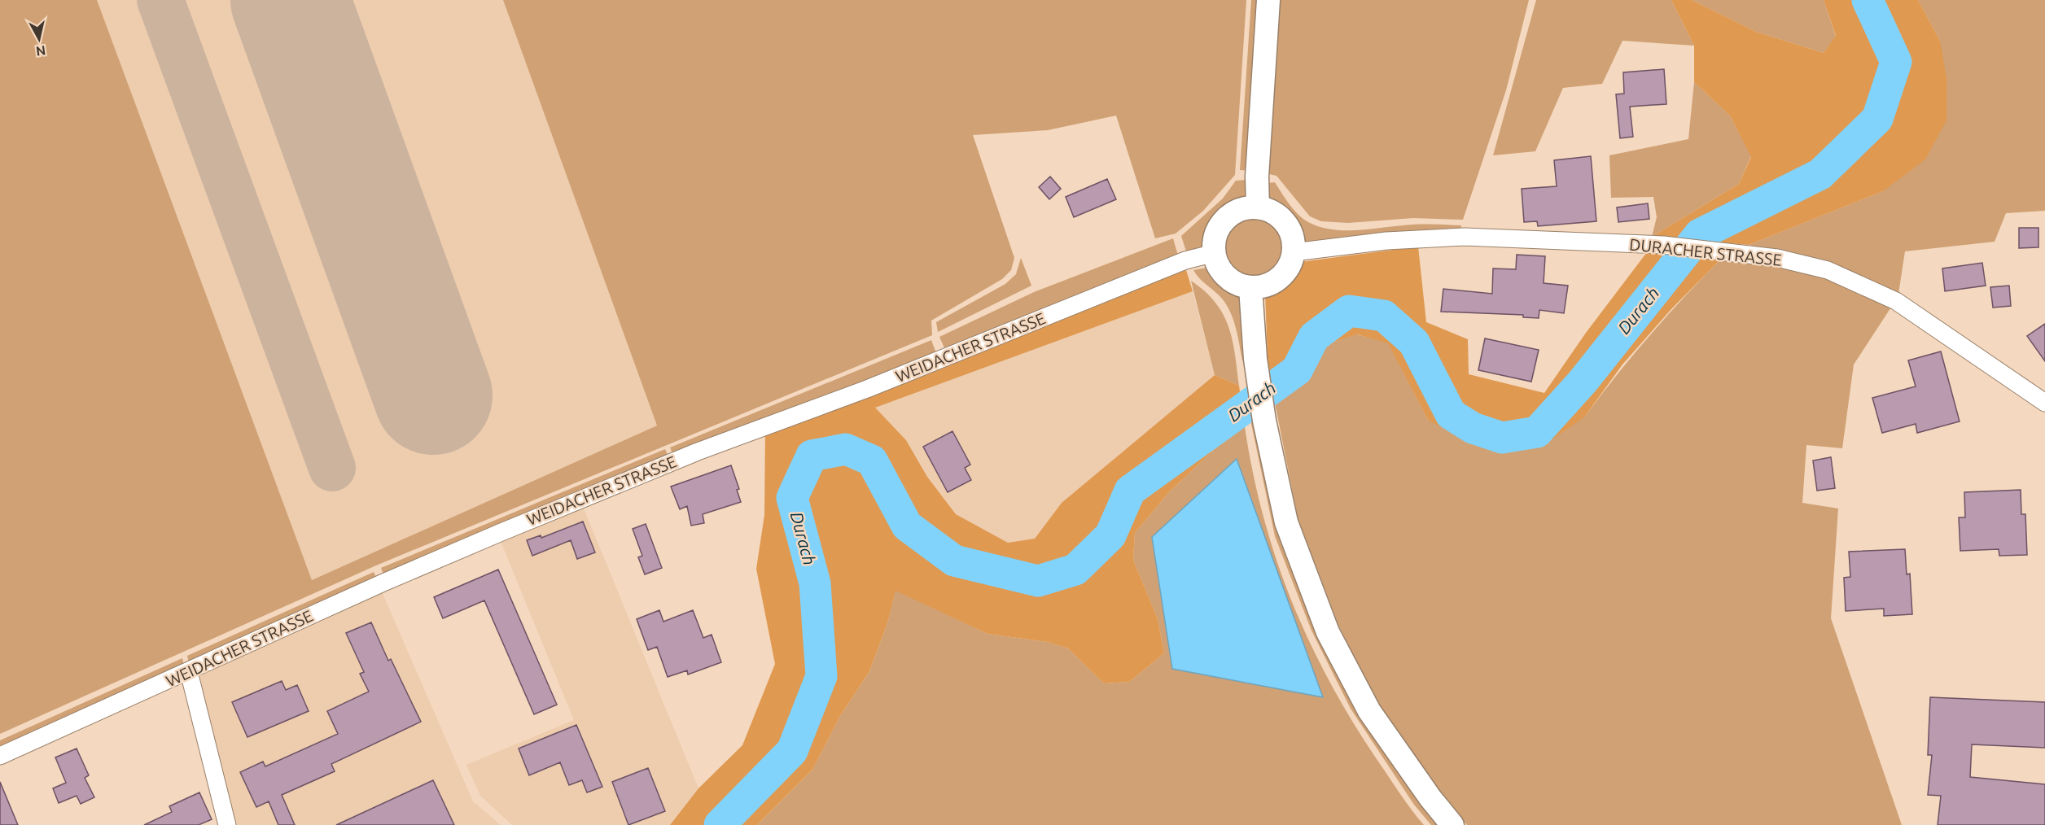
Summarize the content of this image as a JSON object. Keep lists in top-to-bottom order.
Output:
{
  "streets": {
    "street": ["DURACHER STRASSE", "WEIDACHER STRASSE"]
  },
  "crossings": [
    ["DURACHER STRASSE", "WEIDACHER STRASSE"]
  ],
  "water": ["Durach"],
  "north": "bottom"
}
